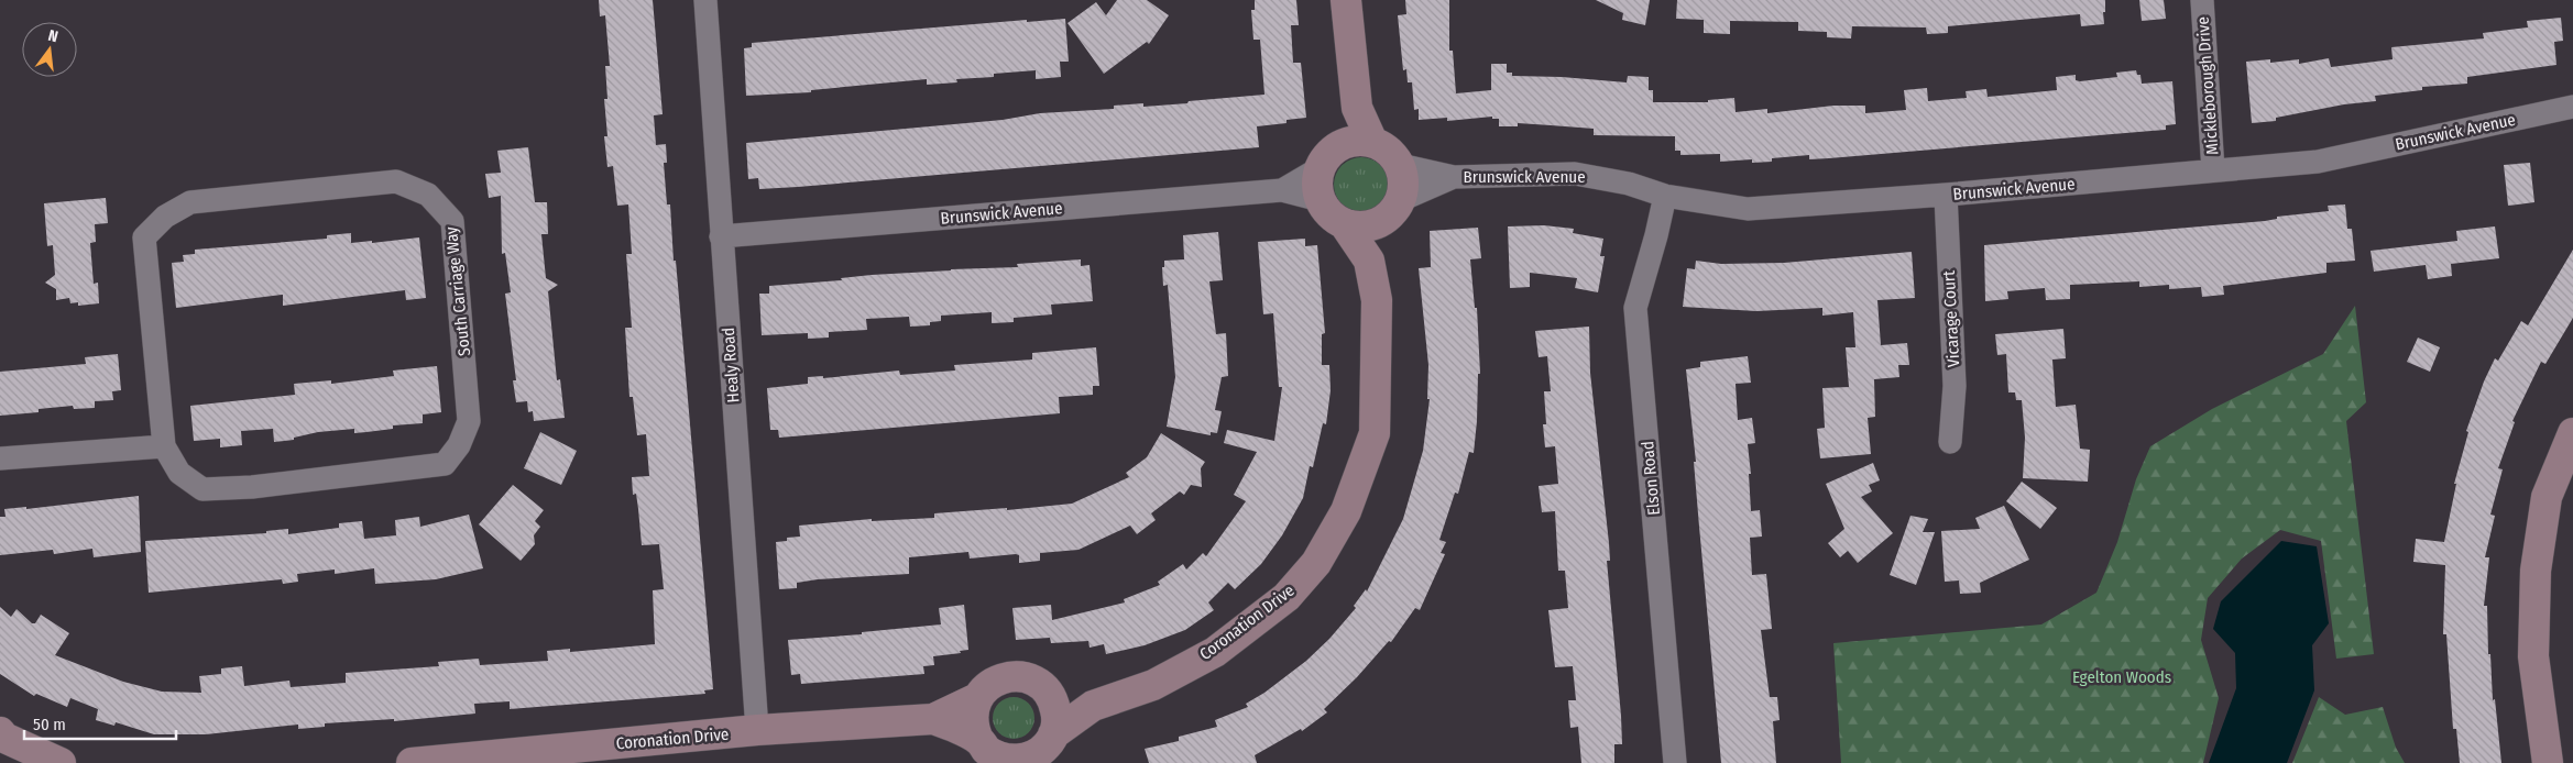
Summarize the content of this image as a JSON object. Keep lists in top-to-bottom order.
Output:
{
  "streets": {
    "street": [
      "Mickleborough Drive",
      "Brunswick Avenue",
      "South Carriage Way",
      "Vicarage Court",
      "Healy Road",
      "Elson Road",
      "Coronation Drive"
    ]
  },
  "crossings": [
    ["Mickleborough Drive", "Brunswick Avenue"],
    ["Brunswick Avenue", "Vicarage Court"],
    ["Brunswick Avenue", "Healy Road"],
    ["Brunswick Avenue", "Elson Road"],
    ["Brunswick Avenue", "Coronation Drive"],
    ["Healy Road", "Coronation Drive"]
  ],
  "parks": ["Egelton Woods"],
  "scale_bar": "50 m",
  "north": "top"
}
